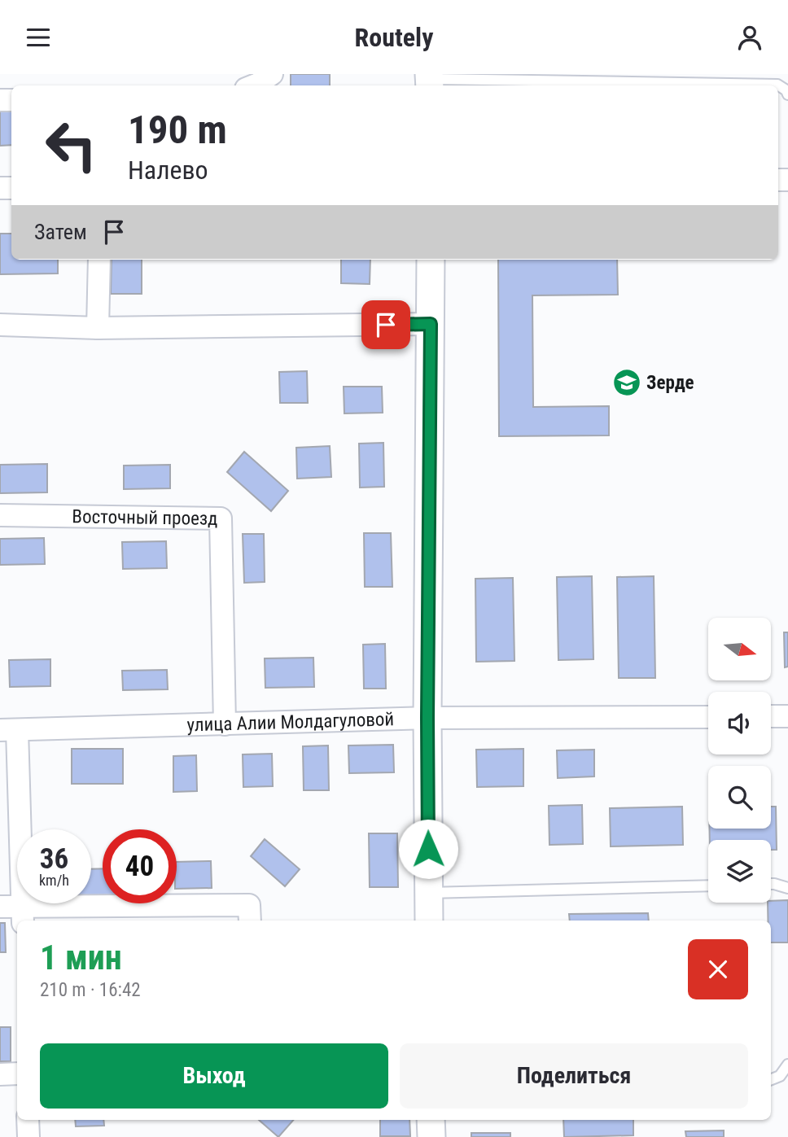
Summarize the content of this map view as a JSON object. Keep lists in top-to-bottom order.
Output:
{
  "streets": {
    "street": ["Восточный проезд", "улица Алии Молдагуловой"]
  },
  "crossings": [
    ["Восточный проезд", "улица Алии Молдагуловой"]
  ],
  "places": {
    "school or university": ["Зерде"]
  },
  "north": "right",
  "page": {
    "header": "Routely",
    "turn": ["190 m", "Налево"],
    "then": "Затем",
    "speed": "36 km/h",
    "limit": "40",
    "heading": ["1 мин", "210 m · 16:42"],
    "buttons": ["Выход", "Поделиться"]
  }
}
